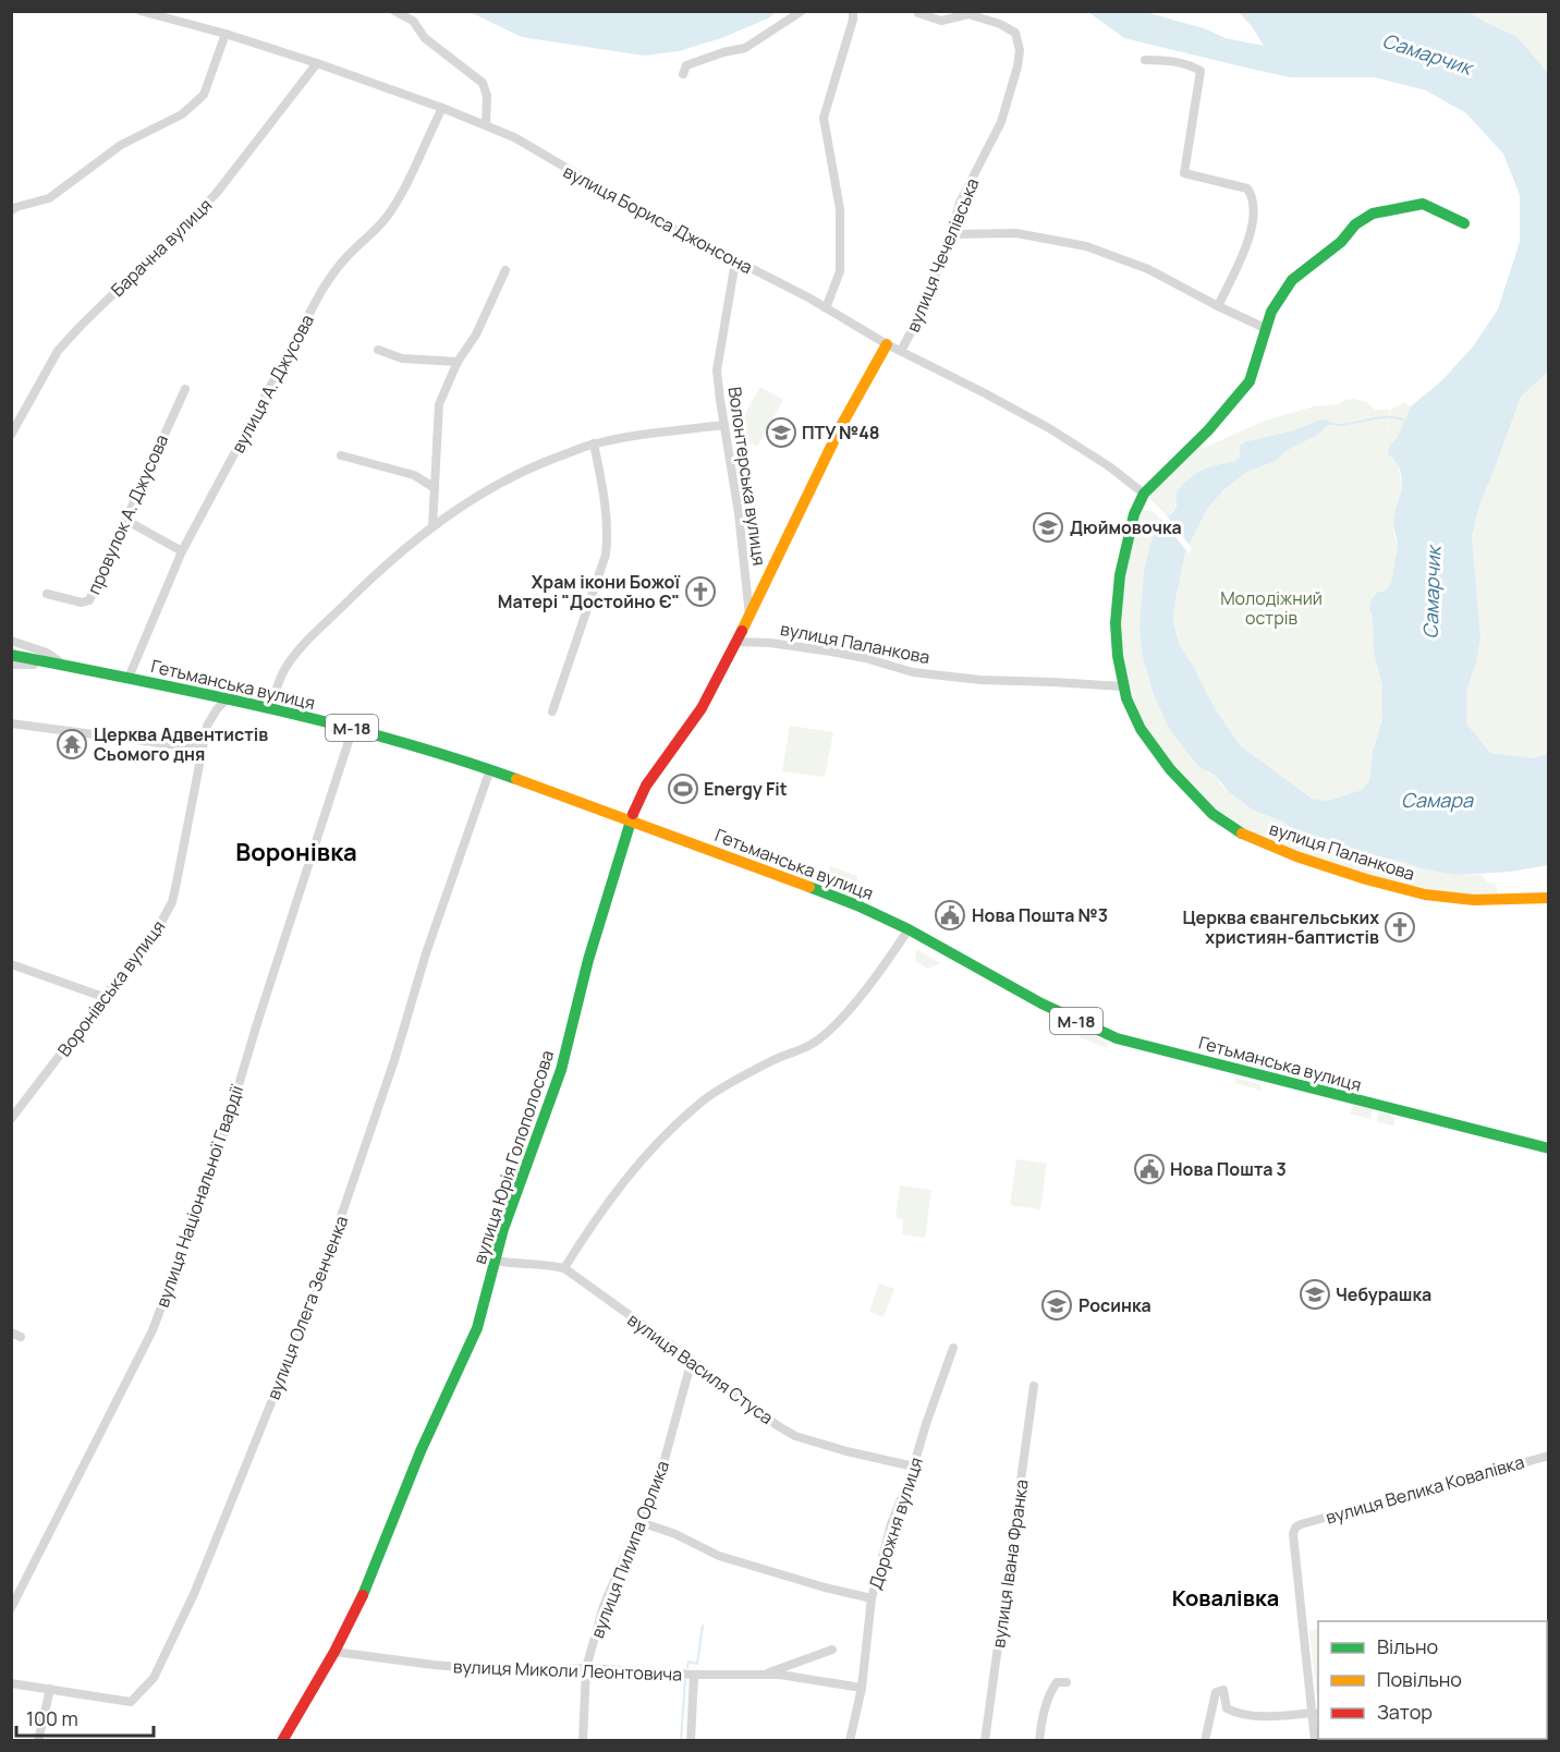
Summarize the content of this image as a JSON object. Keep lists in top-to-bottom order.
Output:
{
  "streets": {
    "main road": [
      "Волонтерська вулиця",
      "вулиця Паланкова",
      "Гетьманська вулиця",
      "М-18",
      "вулиця Юрія Голополосова"
    ],
    "street": [
      "вулиця Бориса Джонсона",
      "Барачна вулиця",
      "вулиця Чечелівська",
      "вулиця А. Джусова",
      "провулок А. Джусова",
      "Воронівська вулиця",
      "вулиця Національної Гвардії",
      "вулиця Олега Зенченка",
      "вулиця Василя Стуса",
      "вулиця Велика Ковалівка",
      "Дорожня вулиця",
      "вулиця Пилипа Орлика",
      "вулиця Івана Франка",
      "вулиця Миколи Леонтовича"
    ]
  },
  "crossings": [
    ["вулиця Бориса Джонсона", "Барачна вулиця"],
    ["вулиця Бориса Джонсона", "вулиця Чечелівська"],
    ["вулиця Бориса Джонсона", "вулиця А. Джусова"],
    ["вулиця Бориса Джонсона", "Волонтерська вулиця"],
    ["вулиця Бориса Джонсона", "вулиця Паланкова"],
    ["вулиця А. Джусова", "Гетьманська вулиця"],
    ["Волонтерська вулиця", "вулиця Паланкова"],
    ["Волонтерська вулиця", "Гетьманська вулиця"],
    ["Волонтерська вулиця", "вулиця Юрія Голополосова"],
    ["Гетьманська вулиця", "Воронівська вулиця"],
    ["Гетьманська вулиця", "вулиця Юрія Голополосова"],
    ["Гетьманська вулиця", "вулиця Національної Гвардії"],
    ["Гетьманська вулиця", "вулиця Олега Зенченка"],
    ["вулиця Юрія Голополосова", "вулиця Василя Стуса"],
    ["вулиця Юрія Голополосова", "вулиця Миколи Леонтовича"],
    ["вулиця Василя Стуса", "Дорожня вулиця"],
    ["вулиця Василя Стуса", "вулиця Пилипа Орлика"],
    ["Дорожня вулиця", "вулиця Миколи Леонтовича"],
    ["вулиця Пилипа Орлика", "вулиця Миколи Леонтовича"]
  ],
  "districts": ["Воронівка", "Ковалівка"],
  "water": ["Самарчик", "Самара"],
  "parks": ["Молодіжний острів"],
  "places": {
    "school or university": [
      "ПТУ №48",
      "Дюймовочка",
      "Чебурашка",
      "Росинка"
    ],
    "church": ["Храм ікони Божої Матері \"Достойно Є\"", "Церква євангельських християн-баптистів"],
    "temple": ["Церква Адвентистів Сьомого дня"],
    "sports": ["Energy Fit"],
    "public building": ["Нова Пошта №3", "Нова Пошта 3"]
  },
  "legend": ["Вільно", "Повільно", "Затор"],
  "scale_bar": "100 m"
}
